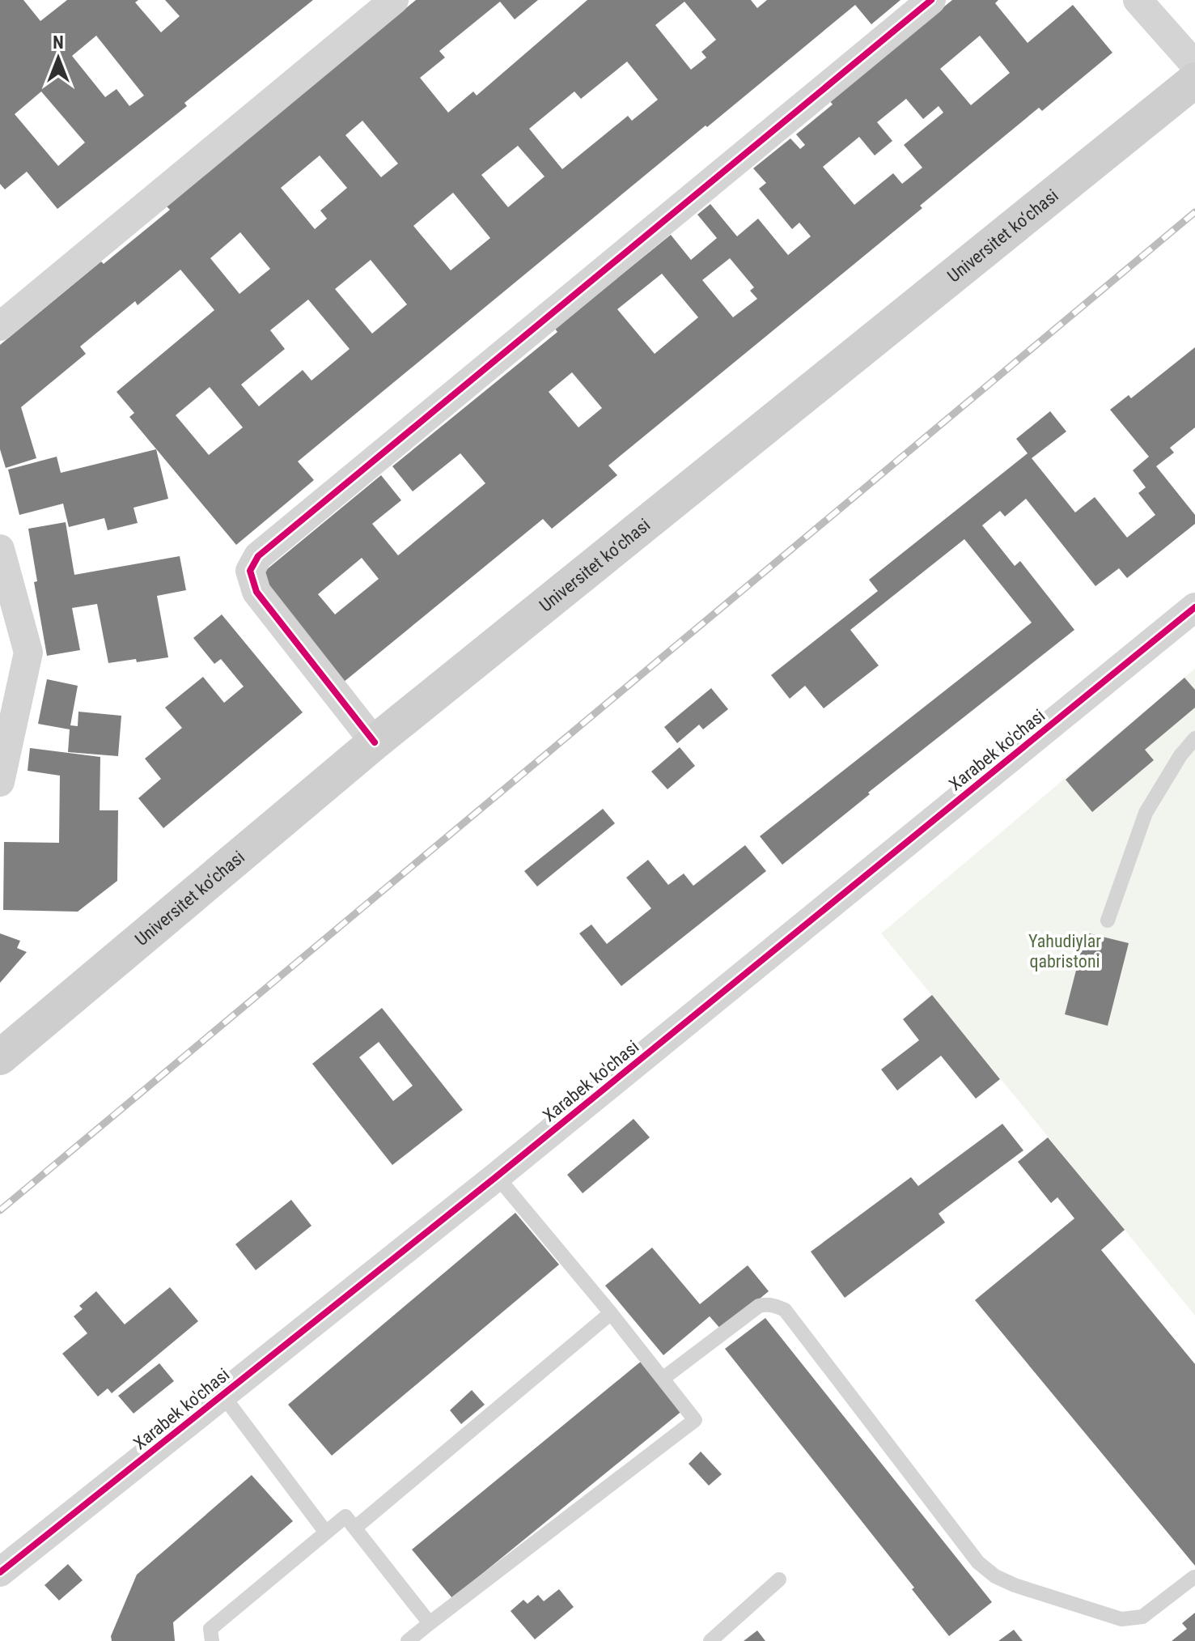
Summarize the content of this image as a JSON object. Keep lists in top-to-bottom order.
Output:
{
  "streets": {
    "main road": ["Universitet kо‘chasi"],
    "street": ["Xarabek ko'chasi"]
  },
  "parks": ["Yahudiylar qabristoni"],
  "north": "top"
}
